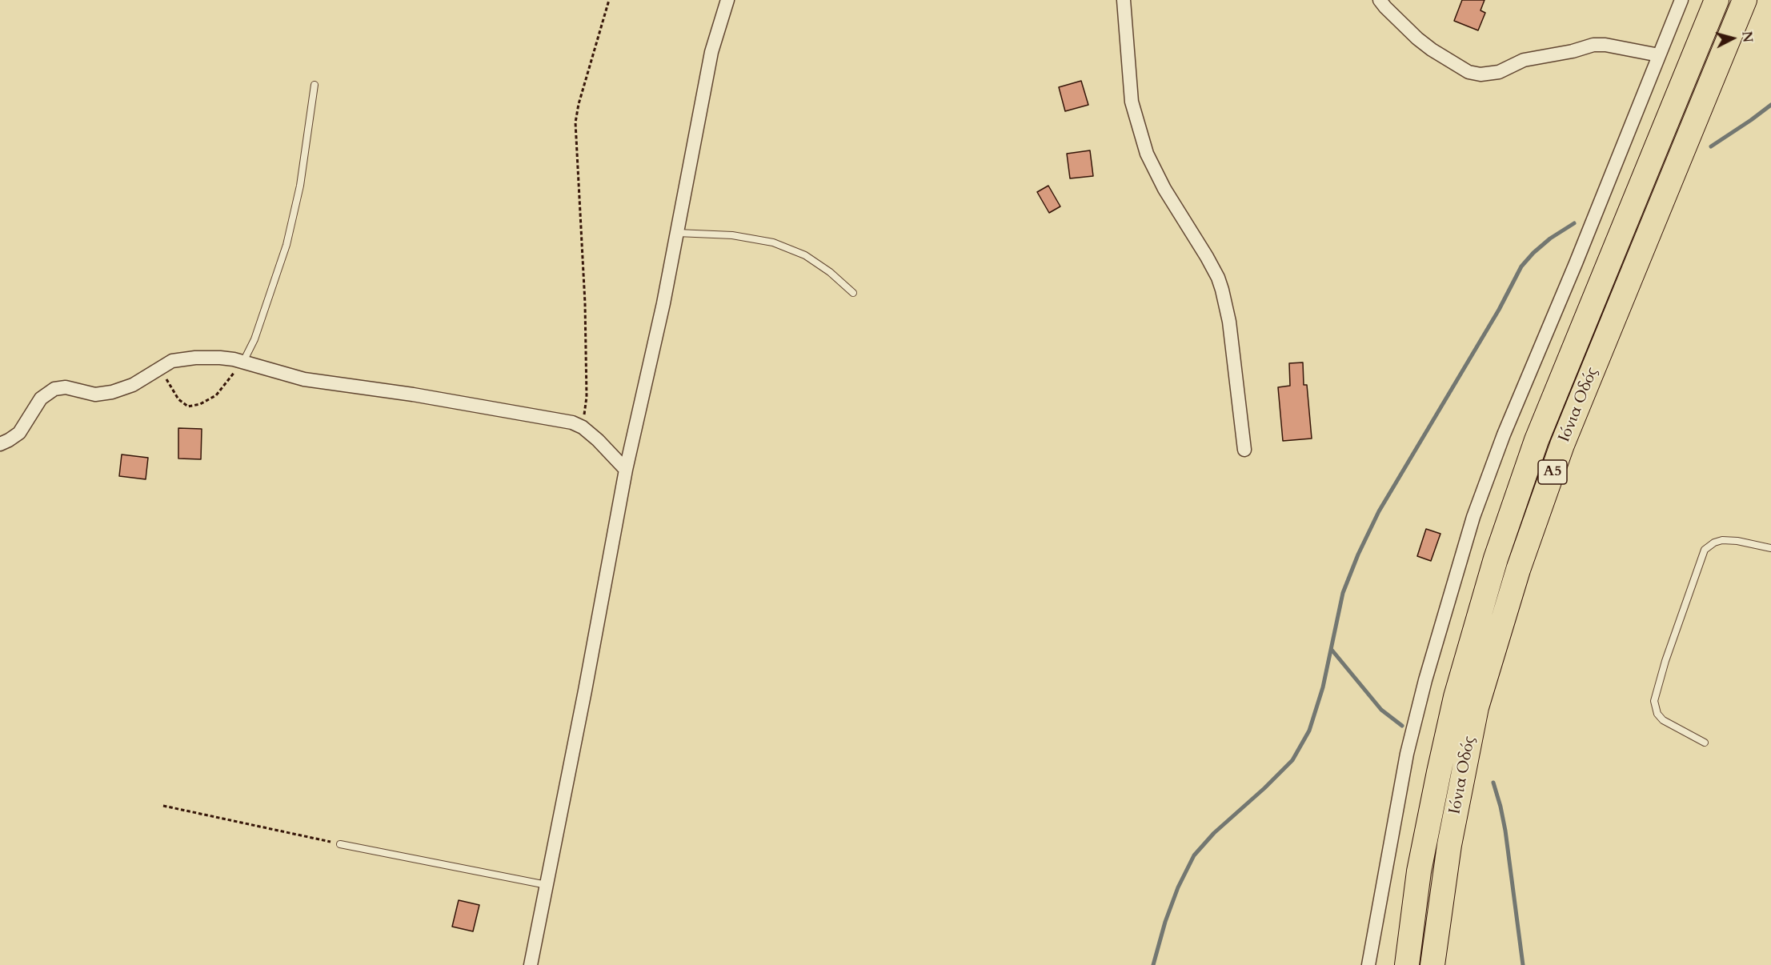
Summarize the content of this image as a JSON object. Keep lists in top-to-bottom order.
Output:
{
  "streets": {
    "highway": ["Ιόνια Οδός", "Α5"]
  },
  "north": "right"
}
